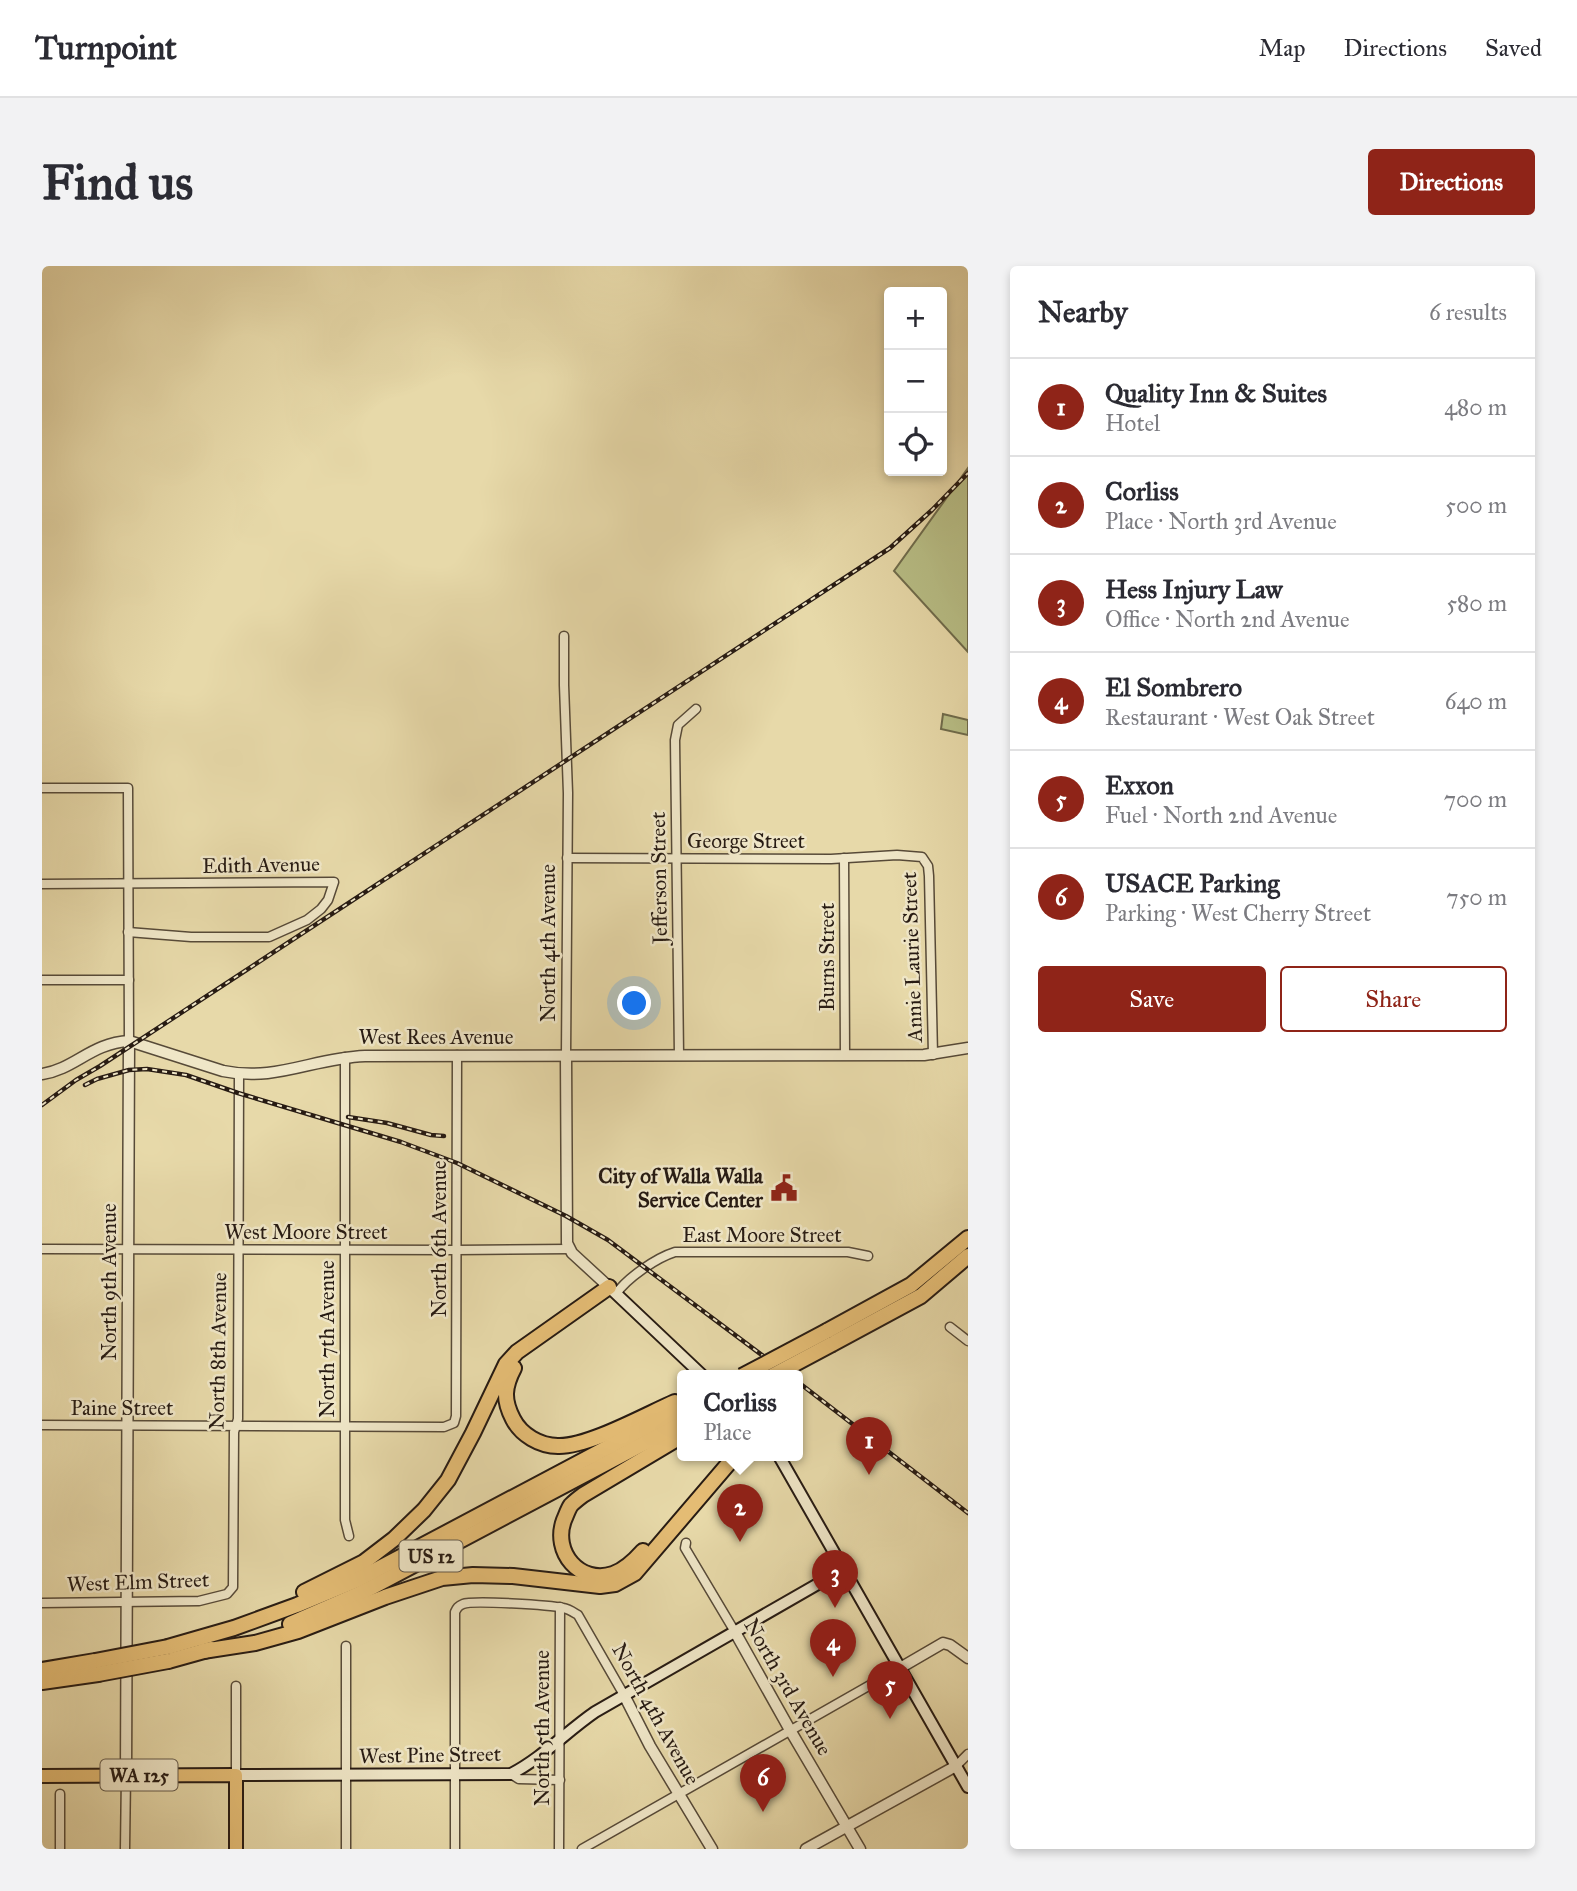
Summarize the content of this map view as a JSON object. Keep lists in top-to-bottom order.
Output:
{
  "streets": {
    "highway": ["US 12"],
    "main road": ["West Pine Street", "WA 125"],
    "street": [
      "George Street",
      "Edith Avenue",
      "Jefferson Street",
      "North 4th Avenue",
      "Burns Street",
      "Annie Laurie Street",
      "West Rees Avenue",
      "West Moore Street",
      "East Moore Street",
      "North 6th Avenue",
      "North 9th Avenue",
      "North 7th Avenue",
      "North 8th Avenue",
      "Paine Street",
      "West Elm Street",
      "North 3rd Avenue",
      "North 5th Avenue"
    ]
  },
  "crossings": [
    ["George Street", "Jefferson Street"],
    ["George Street", "North 4th Avenue"],
    ["George Street", "Burns Street"],
    ["George Street", "Annie Laurie Street"],
    ["Edith Avenue", "North 9th Avenue"],
    ["Jefferson Street", "West Rees Avenue"],
    ["North 4th Avenue", "West Rees Avenue"],
    ["North 4th Avenue", "West Moore Street"],
    ["North 4th Avenue", "North 5th Avenue"],
    ["North 4th Avenue", "West Pine Street"],
    ["Burns Street", "West Rees Avenue"],
    ["Annie Laurie Street", "West Rees Avenue"],
    ["West Rees Avenue", "North 6th Avenue"],
    ["West Rees Avenue", "North 9th Avenue"],
    ["West Rees Avenue", "North 7th Avenue"],
    ["West Rees Avenue", "North 8th Avenue"],
    ["West Moore Street", "North 6th Avenue"],
    ["West Moore Street", "North 9th Avenue"],
    ["West Moore Street", "North 7th Avenue"],
    ["West Moore Street", "North 8th Avenue"],
    ["North 6th Avenue", "Paine Street"],
    ["North 9th Avenue", "Paine Street"],
    ["North 9th Avenue", "West Elm Street"],
    ["North 9th Avenue", "West Pine Street"],
    ["North 7th Avenue", "Paine Street"],
    ["North 8th Avenue", "Paine Street"],
    ["North 8th Avenue", "West Elm Street"],
    ["North 3rd Avenue", "West Pine Street"],
    ["North 5th Avenue", "West Pine Street"]
  ],
  "places": {
    "public building": ["City of Walla Walla Service Center"]
  },
  "page": {
    "header": "Turnpoint",
    "nav": ["Map", "Directions", "Saved"],
    "buttons": [
      "Directions",
      ["Save", "Share"]
    ],
    "title": "Find us",
    "heading": ["Nearby", "6 results"],
    "map_buttons": ["+", "−"],
    "list": [
      {
        "mark": "1",
        "name": "Quality Inn & Suites",
        "note": "Hotel",
        "value": "480 m"
      },
      {
        "mark": "2",
        "name": "Corliss",
        "note": "Place · North 3rd Avenue",
        "value": "500 m"
      },
      {
        "mark": "3",
        "name": "Hess Injury Law",
        "note": "Office · North 2nd Avenue",
        "value": "580 m"
      },
      {
        "mark": "4",
        "name": "El Sombrero",
        "note": "Restaurant · West Oak Street",
        "value": "640 m"
      },
      {
        "mark": "5",
        "name": "Exxon",
        "note": "Fuel · North 2nd Avenue",
        "value": "700 m"
      },
      {
        "mark": "6",
        "name": "USACE Parking",
        "note": "Parking · West Cherry Street",
        "value": "750 m"
      }
    ],
    "popup": ["Corliss", "Place"],
    "pins": [
      "1",
      "2",
      "3",
      "4",
      "5",
      "6"
    ]
  }
}
